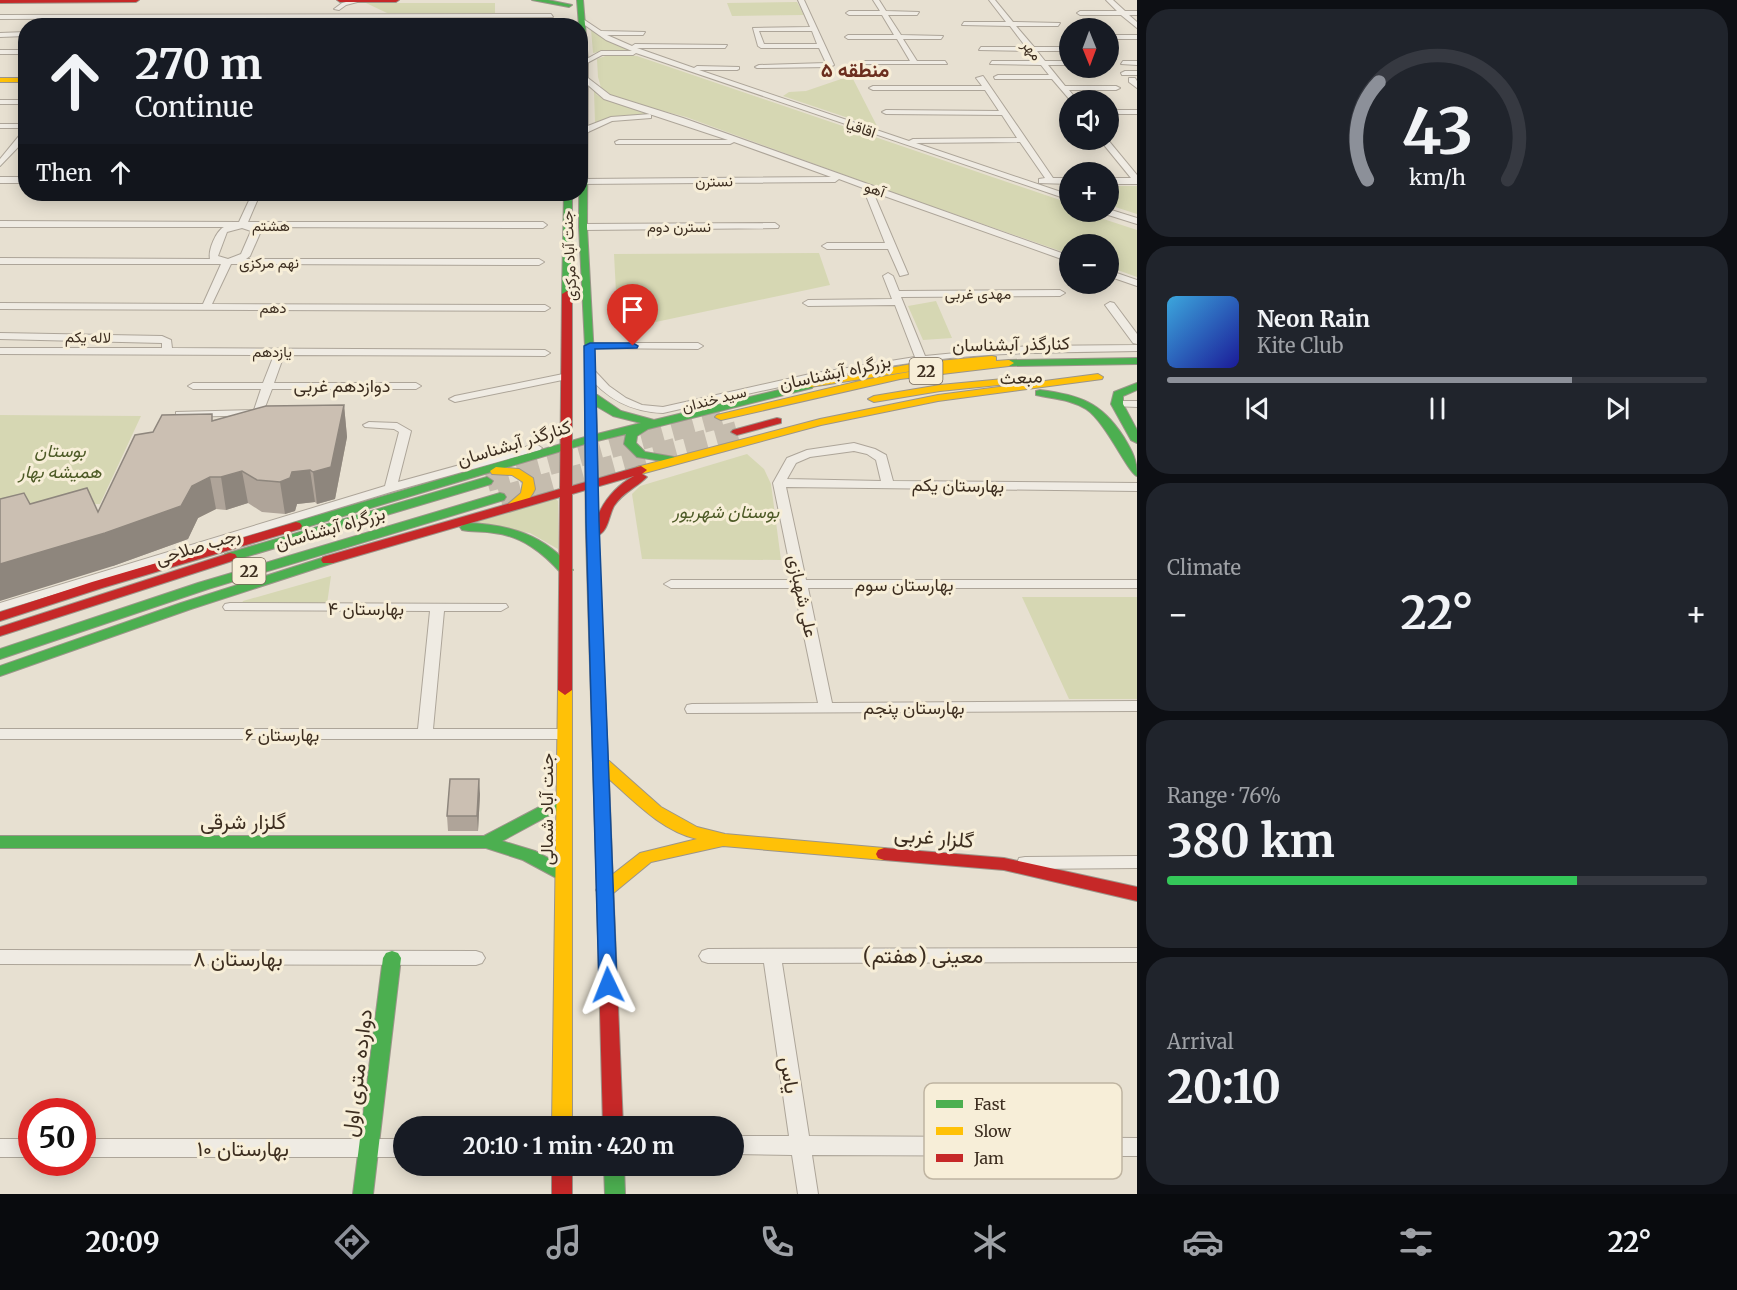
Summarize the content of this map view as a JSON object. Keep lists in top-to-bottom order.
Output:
{
  "streets": {
    "main road": [
      "جنت آباد مرکزی",
      "کنارگذر آبشناسان",
      "22",
      "بزرگراه آبشناسان",
      "مبعث",
      "جنت آباد شمالی",
      "گلزار شرقی",
      "گلزار غربی",
      "دوارده متری اول"
    ],
    "street": [
      "مهر",
      "اقاقیا",
      "نسترن",
      "آهو",
      "هشتم",
      "نسترن دوم",
      "نهم مرکزی",
      "مهدی غربی",
      "دهم",
      "لاله یکم",
      "یازدهم",
      "دوازدهم غربی",
      "سید خندان",
      "بهارستان یکم",
      "رجب صلاحی",
      "بهارستان سوم",
      "علی شهبازی",
      "بهارستان ۴",
      "بهارستان پنجم",
      "بهارستان ۶",
      "معینی (هفتم)",
      "بهارستان ۸",
      "یاس",
      "بهارستان ۱۰"
    ]
  },
  "crossings": [
    ["نسترن", "آهو"],
    ["نسترن دوم", "جنت آباد مرکزی"],
    ["جنت آباد مرکزی", "کنارگذر آبشناسان"],
    ["جنت آباد مرکزی", "سید خندان"],
    ["جنت آباد مرکزی", "جنت آباد شمالی"],
    ["لاله یکم", "یازدهم"],
    ["کنارگذر آبشناسان", "بزرگراه آبشناسان"],
    ["بهارستان یکم", "علی شهبازی"],
    ["بهارستان سوم", "علی شهبازی"],
    ["علی شهبازی", "بهارستان پنجم"],
    ["بهارستان ۶", "جنت آباد شمالی"],
    ["جنت آباد شمالی", "گلزار شرقی"],
    ["معینی (هفتم)", "یاس"],
    ["بهارستان ۸", "دوارده متری اول"],
    ["دوارده متری اول", "بهارستان ۱۰"]
  ],
  "districts": ["منطقه ۵"],
  "parks": ["بوستان همیشه بهار", "بوستان شهریور"],
  "legend": ["Fast", "Slow", "Jam"],
  "north": "bottom",
  "page": {
    "map_buttons": ["+", "−"],
    "turn": ["270 m", "Continue"],
    "then": "Then",
    "song": ["Neon Rain", "Kite Club"],
    "tile": [
      "Climate",
      ["Range · 76%", "380 km"],
      ["Arrival", "20:10"]
    ],
    "heat": ["−", "22°", "+"],
    "limit": "50",
    "trip": "20:10 · 1 min · 420 m",
    "tabs": ["20:09", "22°"],
    "gauge": ["43", "km/h"]
  }
}
